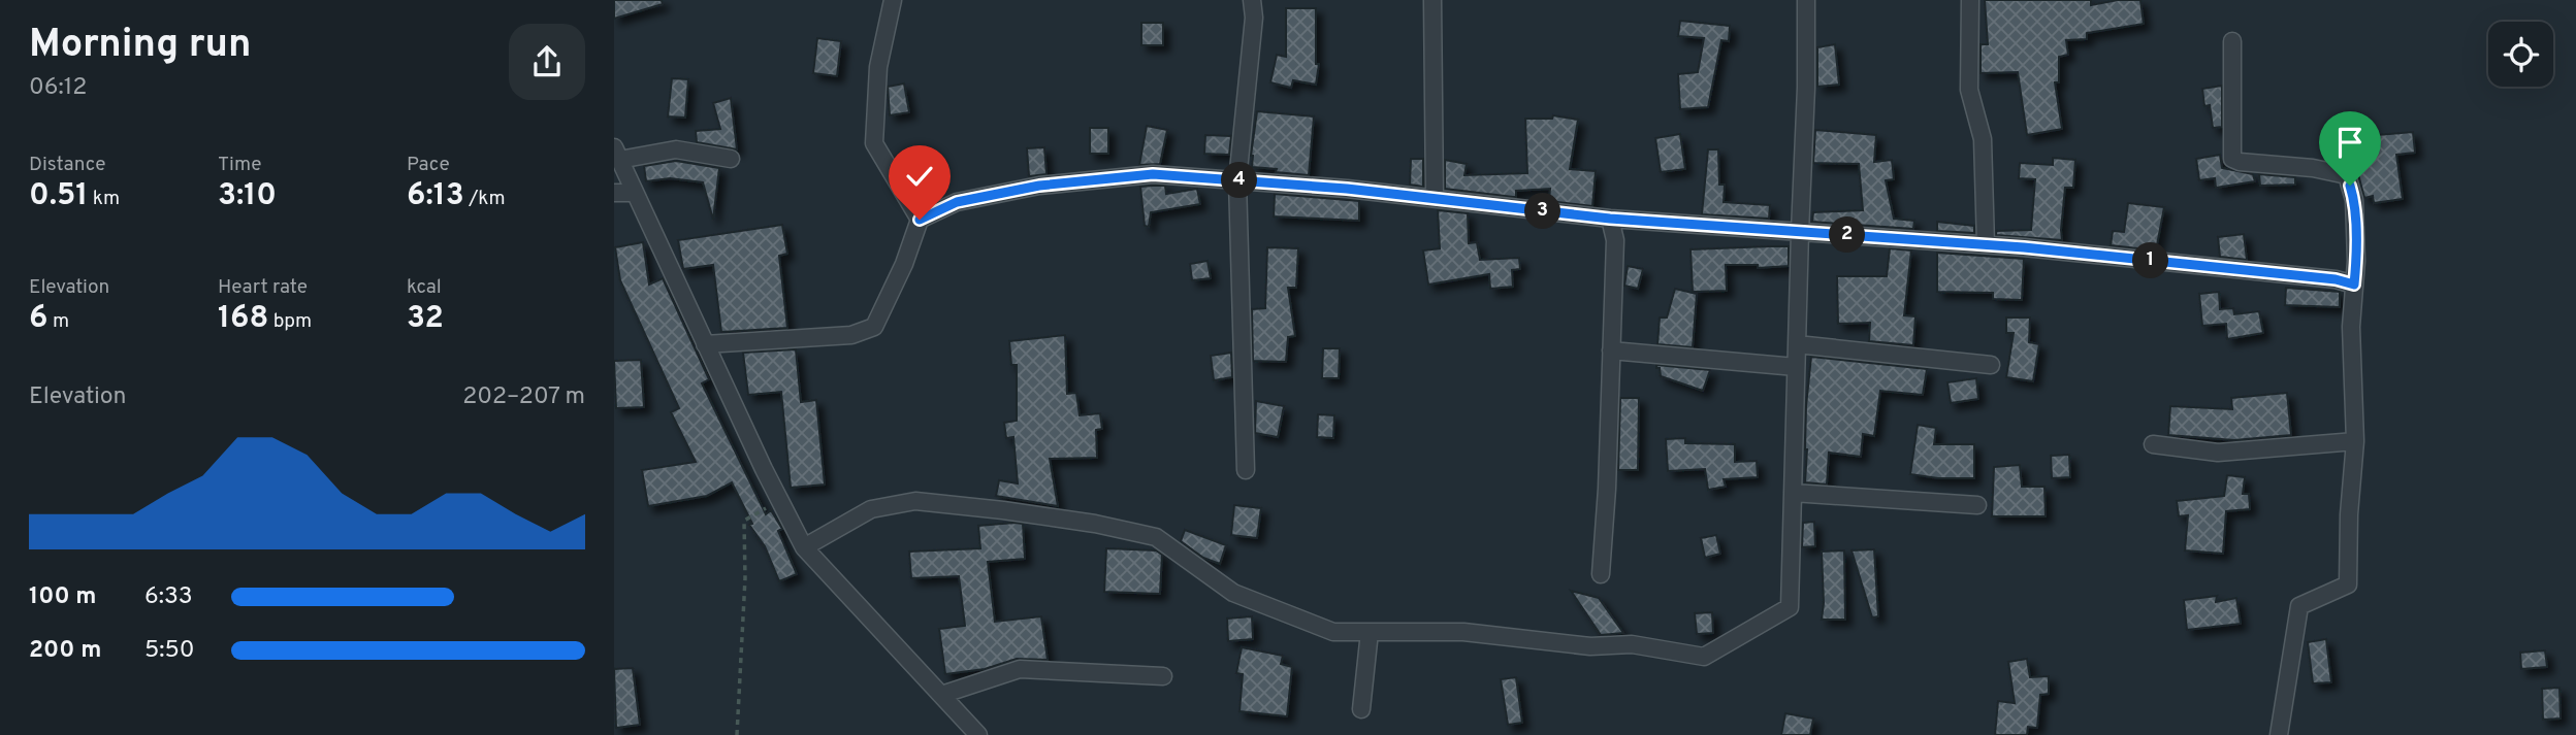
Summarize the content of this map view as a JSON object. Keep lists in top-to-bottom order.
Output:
{
  "page": {
    "heading": ["Morning run", "06:12"],
    "stats": [
      ["Distance", "0.51 km"],
      ["Time", "3:10"],
      ["Pace", "6:13 /km"],
      ["Elevation", "6 m"],
      ["Heart rate", "168 bpm"],
      ["kcal", "32"]
    ],
    "pins": [
      "4",
      "3",
      "2",
      "1"
    ],
    "chart": ["Elevation", "202–207 m"],
    "list": [
      {
        "name": "100 m",
        "note": "6:33"
      },
      {
        "name": "200 m",
        "note": "5:50"
      }
    ]
  }
}
